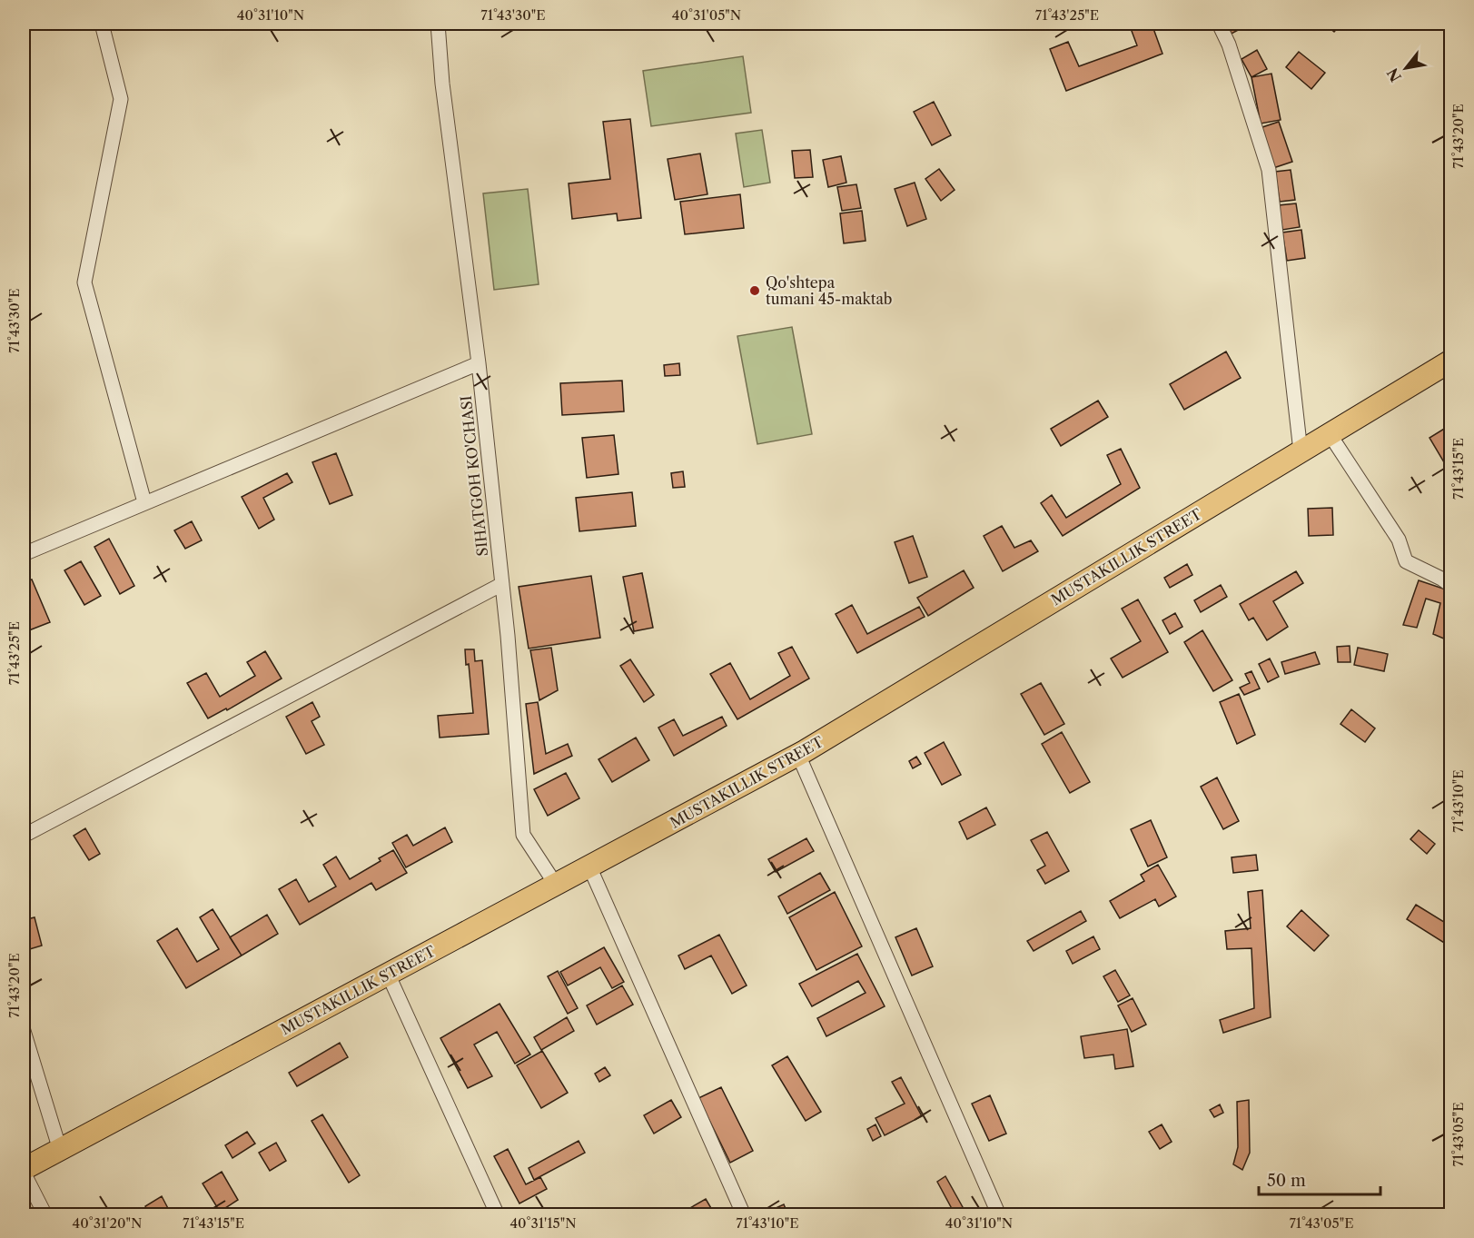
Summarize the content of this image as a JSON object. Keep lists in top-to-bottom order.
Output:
{
  "streets": {
    "main road": ["MUSTAKILLIK STREET"],
    "street": ["SIHATGOH KO'CHASI"]
  },
  "crossings": [
    ["SIHATGOH KO'CHASI", "MUSTAKILLIK STREET"]
  ],
  "places": ["Qo'shtepa tumani 45-maktab"],
  "scale_bar": "50 m",
  "north": "bottom left",
  "coordinates": [
    "40°31'10\"N",
    "71°43'30\"E",
    "40°31'05\"N",
    "71°43'25\"E",
    "71°43'20\"E",
    "71°43'15\"E",
    "71°43'10\"E",
    "71°43'05\"E",
    "40°31'20\"N",
    "40°31'15\"N"
  ]
}
